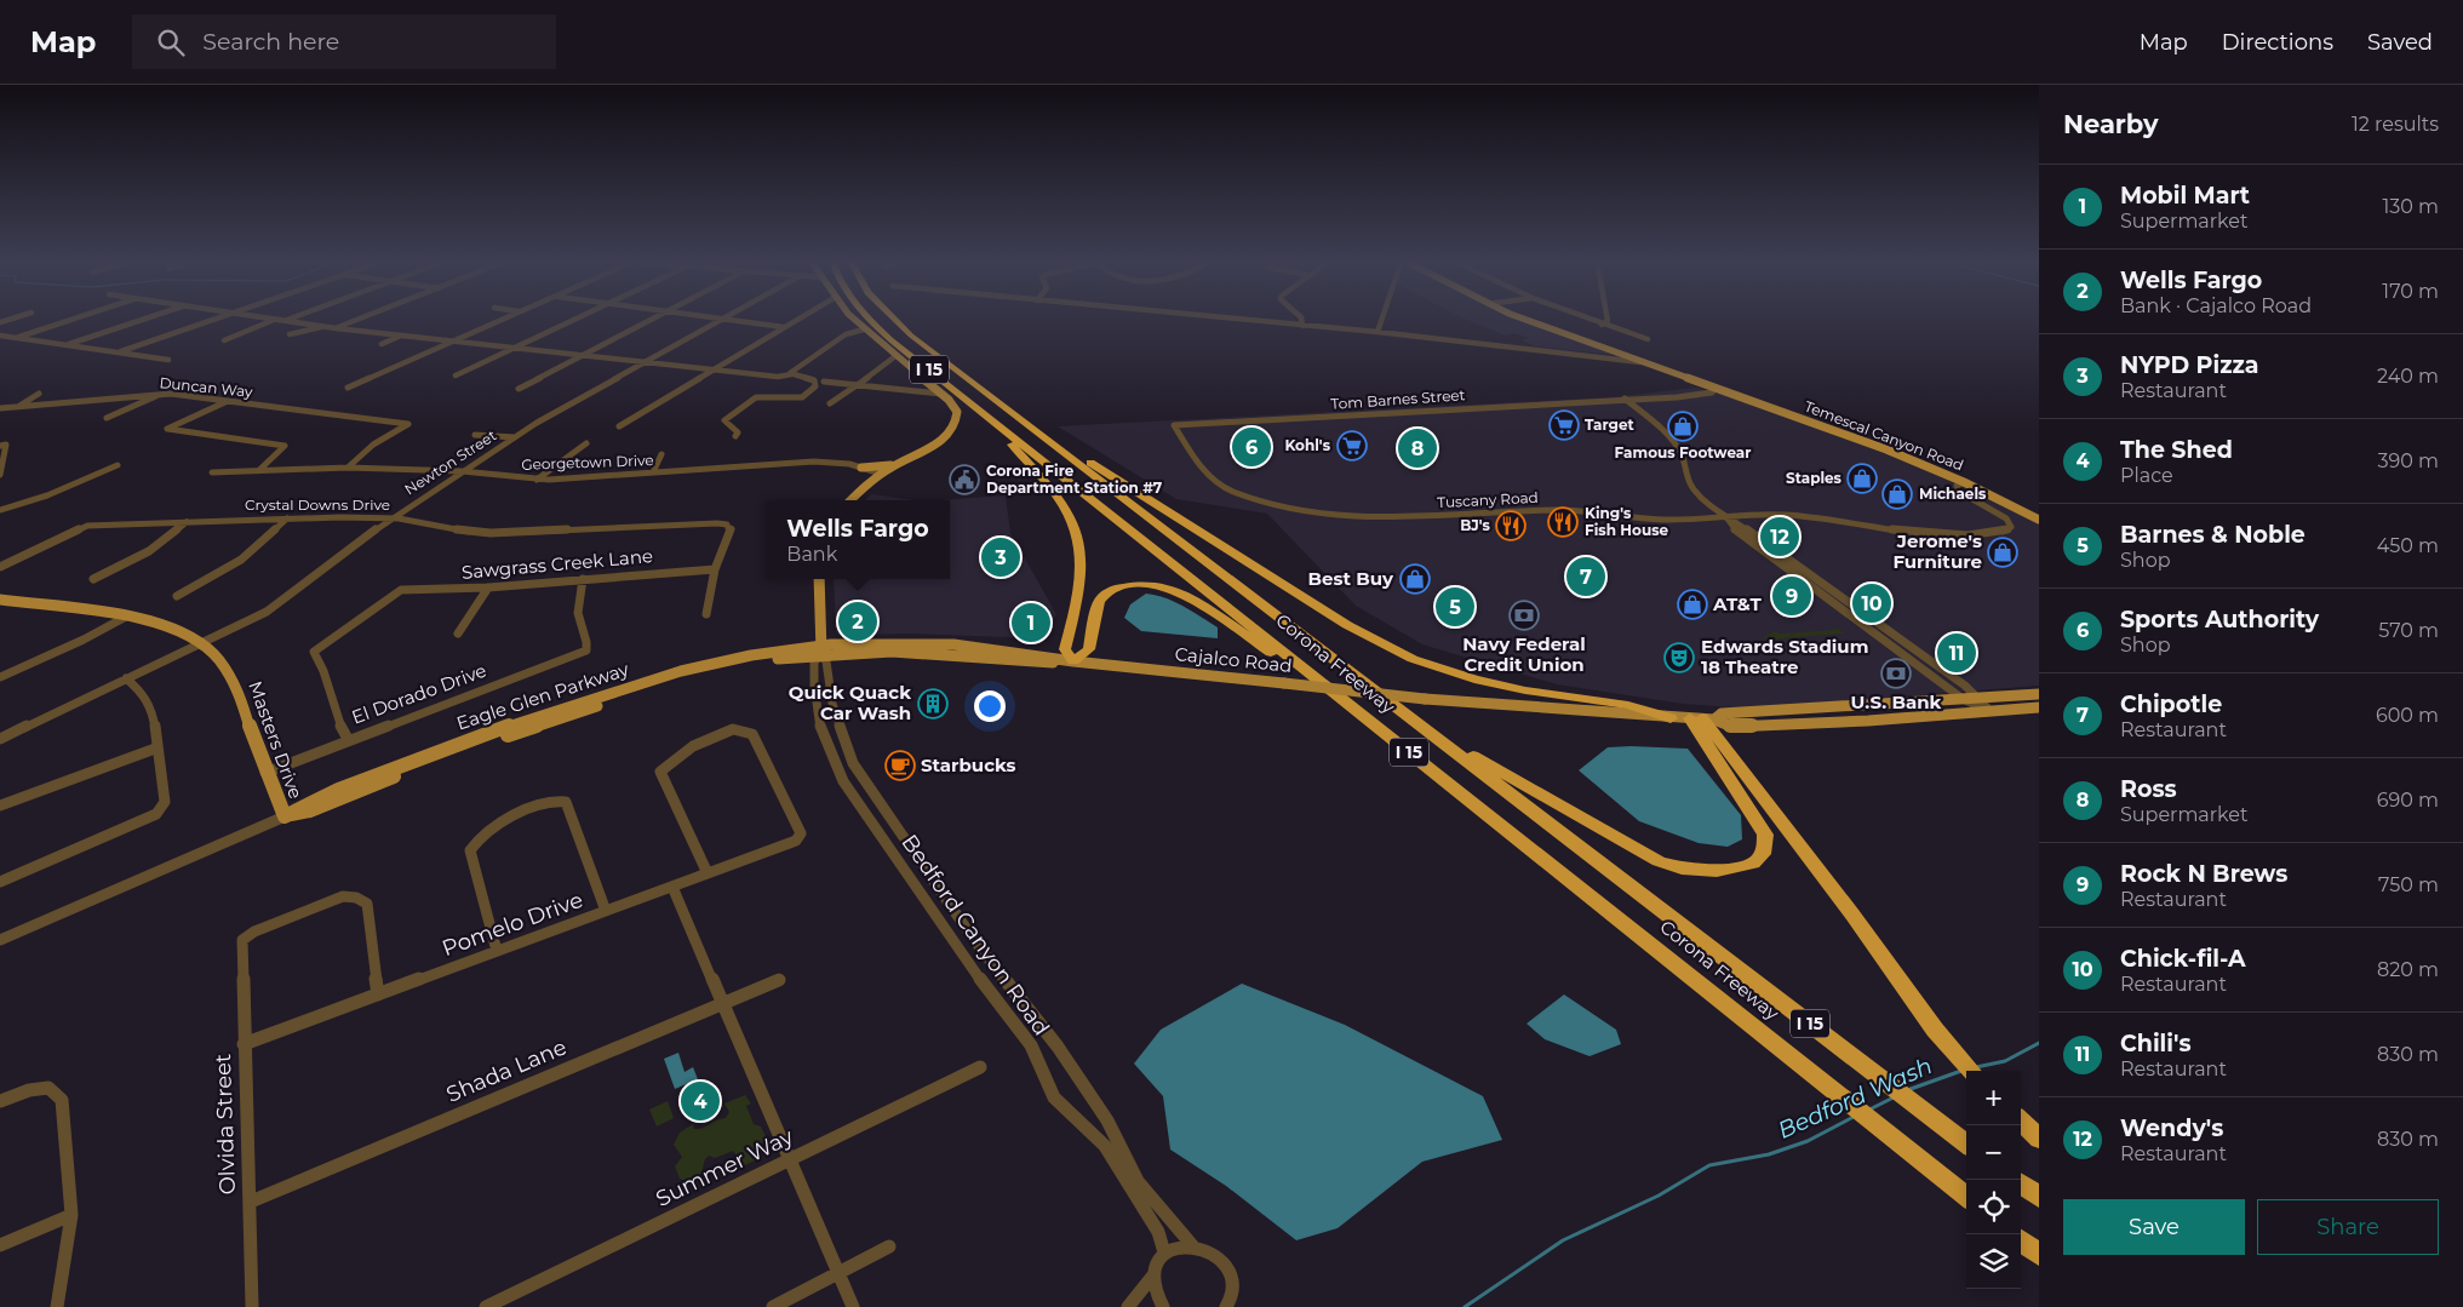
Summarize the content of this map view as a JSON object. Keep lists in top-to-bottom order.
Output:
{
  "streets": {
    "highway": ["I 15", "Corona Freeway"],
    "main road": [
      "Temescal Canyon Road",
      "Cajalco Road",
      "Eagle Glen Parkway",
      "Masters Drive",
      "Bedford Canyon Road"
    ],
    "street": [
      "Duncan Way",
      "Tom Barnes Street",
      "Newton Street",
      "Georgetown Drive",
      "Tuscany Road",
      "Crystal Downs Drive",
      "Sawgrass Creek Lane",
      "El Dorado Drive",
      "Pomelo Drive",
      "Shada Lane",
      "Olvida Street",
      "Summer Way"
    ]
  },
  "crossings": [
    ["Duncan Way", "Georgetown Drive"],
    ["Tom Barnes Street", "Temescal Canyon Road"],
    ["Tom Barnes Street", "Tuscany Road"],
    ["Temescal Canyon Road", "Tuscany Road"],
    ["Newton Street", "Georgetown Drive"],
    ["Newton Street", "Crystal Downs Drive"],
    ["Newton Street", "Masters Drive"],
    ["Crystal Downs Drive", "Sawgrass Creek Lane"],
    ["Sawgrass Creek Lane", "El Dorado Drive"],
    ["Cajalco Road", "Eagle Glen Parkway"],
    ["Cajalco Road", "Bedford Canyon Road"],
    ["El Dorado Drive", "Masters Drive"],
    ["Eagle Glen Parkway", "Masters Drive"],
    ["Eagle Glen Parkway", "Bedford Canyon Road"],
    ["Pomelo Drive", "Olvida Street"],
    ["Shada Lane", "Olvida Street"]
  ],
  "water": ["Bedford Wash"],
  "places": {
    "supermarket": ["Target", "Kohl's"],
    "shop": [
      "Famous Footwear",
      "Staples",
      "Michaels",
      "Jerome's Furniture",
      "Best Buy",
      "AT&T"
    ],
    "public building": ["Corona Fire Department Station #7"],
    "restaurant": ["King's Fish House", "BJ's"],
    "bank": ["Navy Federal Credit Union", "U.S. Bank"],
    "theatre": ["Edwards Stadium 18 Theatre"],
    "building": ["Quick Quack Car Wash"],
    "cafe": ["Starbucks"]
  },
  "page": {
    "header": "Map",
    "search": "Search here",
    "nav": ["Map", "Directions", "Saved"],
    "heading": ["Nearby", "12 results"],
    "list": [
      {
        "mark": "1",
        "name": "Mobil Mart",
        "note": "Supermarket",
        "value": "130 m"
      },
      {
        "mark": "2",
        "name": "Wells Fargo",
        "note": "Bank · Cajalco Road",
        "value": "170 m"
      },
      {
        "mark": "3",
        "name": "NYPD Pizza",
        "note": "Restaurant",
        "value": "240 m"
      },
      {
        "mark": "4",
        "name": "The Shed",
        "note": "Place",
        "value": "390 m"
      },
      {
        "mark": "5",
        "name": "Barnes & Noble",
        "note": "Shop",
        "value": "450 m"
      },
      {
        "mark": "6",
        "name": "Sports Authority",
        "note": "Shop",
        "value": "570 m"
      },
      {
        "mark": "7",
        "name": "Chipotle",
        "note": "Restaurant",
        "value": "600 m"
      },
      {
        "mark": "8",
        "name": "Ross",
        "note": "Supermarket",
        "value": "690 m"
      },
      {
        "mark": "9",
        "name": "Rock N Brews",
        "note": "Restaurant",
        "value": "750 m"
      },
      {
        "mark": "10",
        "name": "Chick-fil-A",
        "note": "Restaurant",
        "value": "820 m"
      },
      {
        "mark": "11",
        "name": "Chili's",
        "note": "Restaurant",
        "value": "830 m"
      },
      {
        "mark": "12",
        "name": "Wendy's",
        "note": "Restaurant",
        "value": "830 m"
      }
    ],
    "pins": [
      "6",
      "8",
      "12",
      "3",
      "7",
      "9",
      "10",
      "5",
      "2",
      "1",
      "11",
      "4"
    ],
    "popup": ["Wells Fargo", "Bank"],
    "map_buttons": ["+", "−"],
    "buttons": ["Save", "Share"]
  }
}
